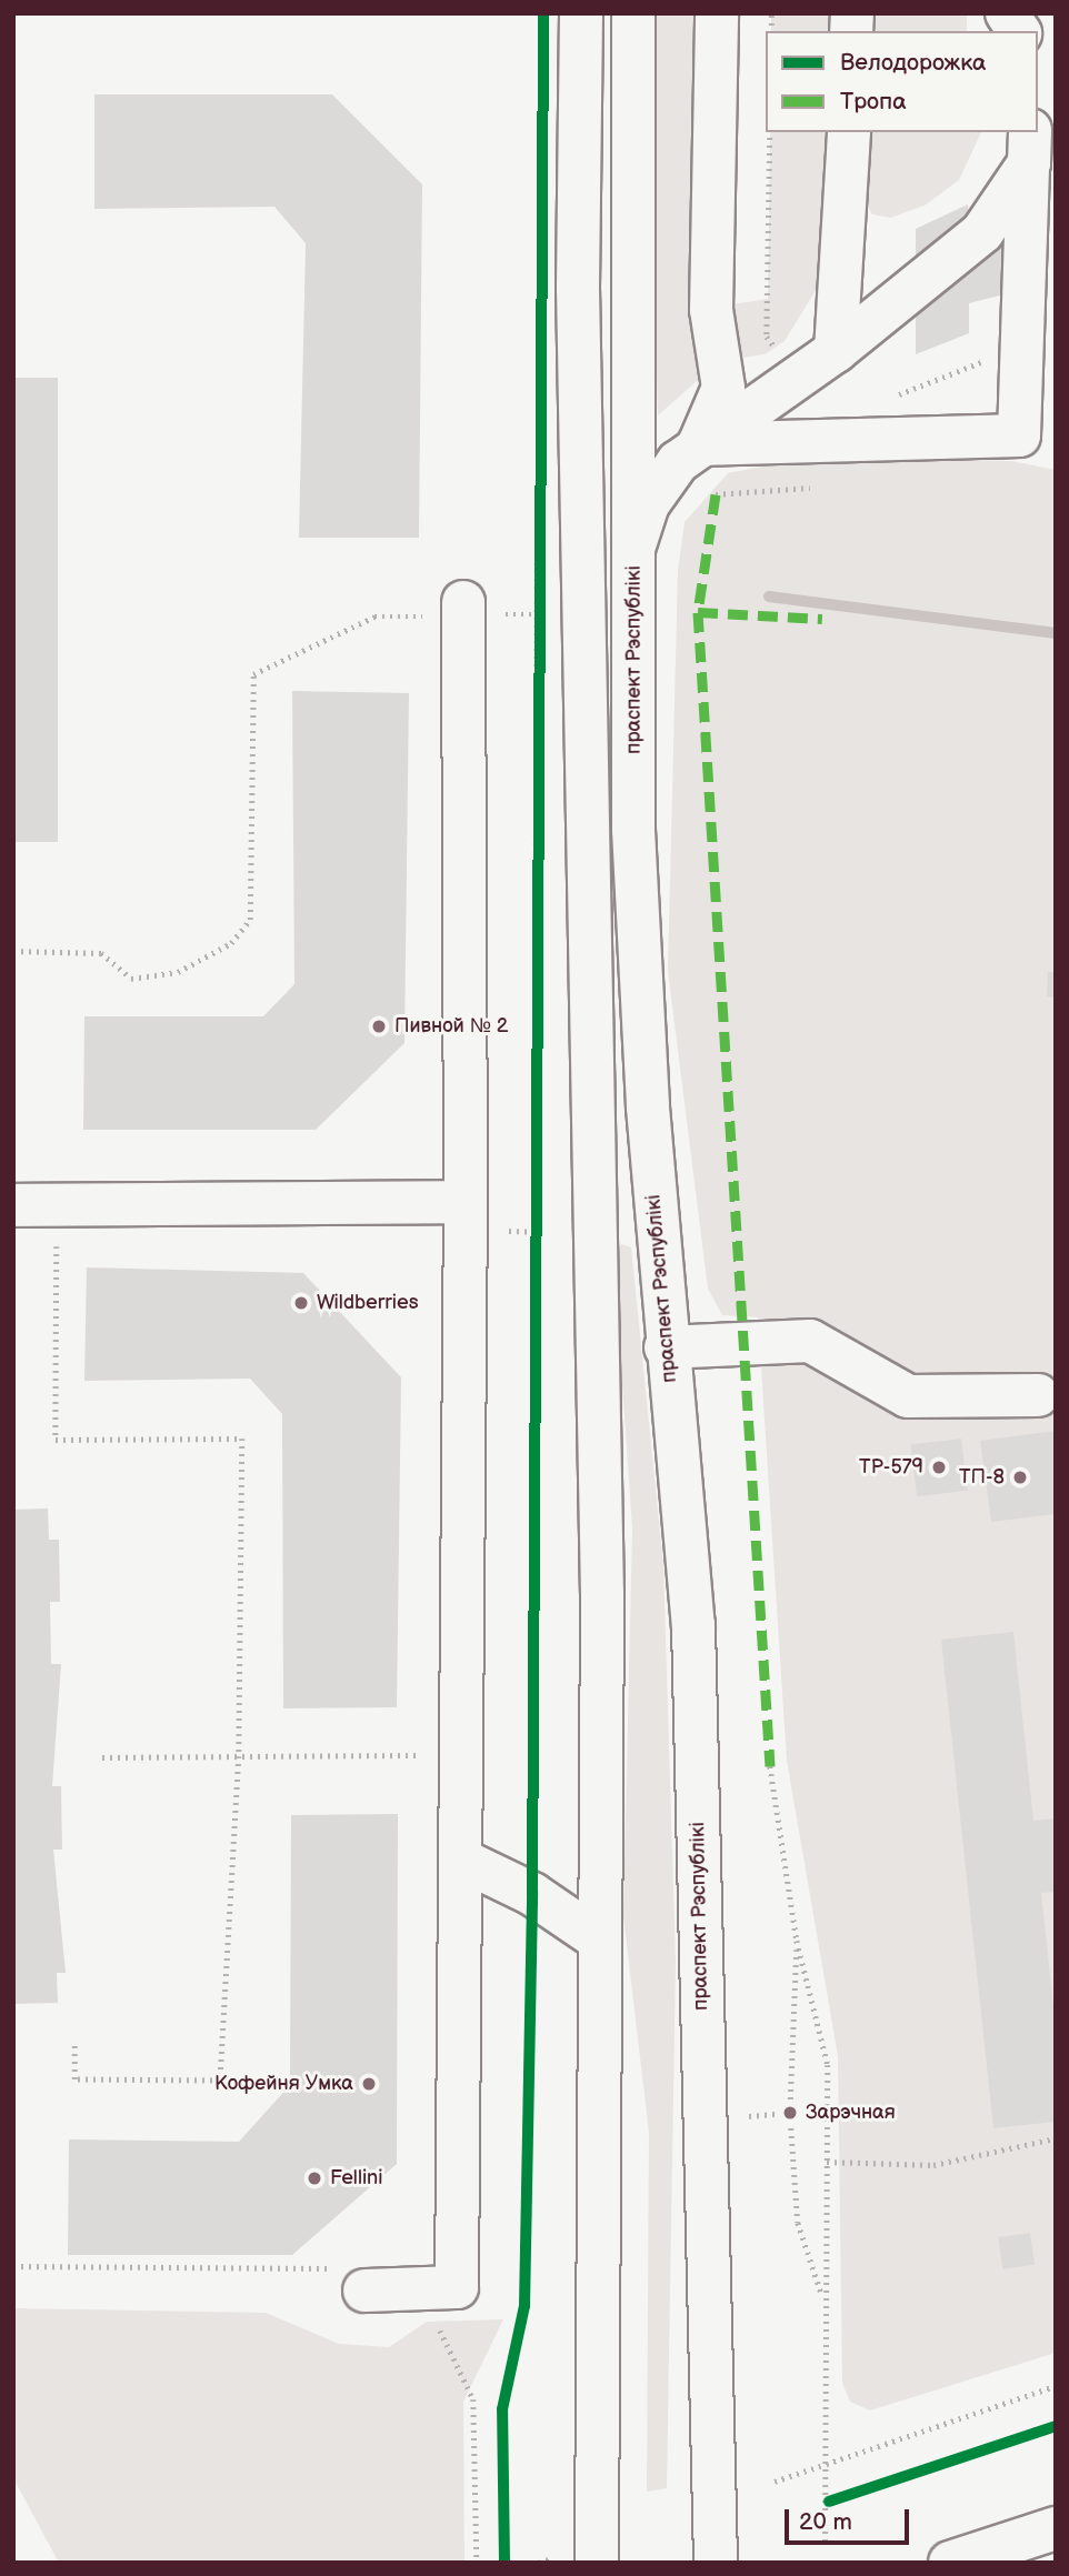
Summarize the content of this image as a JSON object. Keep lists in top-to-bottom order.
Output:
{
  "streets": {
    "main road": ["праспект Рэспублікі"]
  },
  "places": [
    "Пивной № 2",
    "Wildberries",
    "ТР-579",
    "ТП-8",
    "Кофейня Умка",
    "Зарэчная",
    "Fellini"
  ],
  "legend": ["Велодорожка", "Тропа"],
  "scale_bar": "20 m"
}
